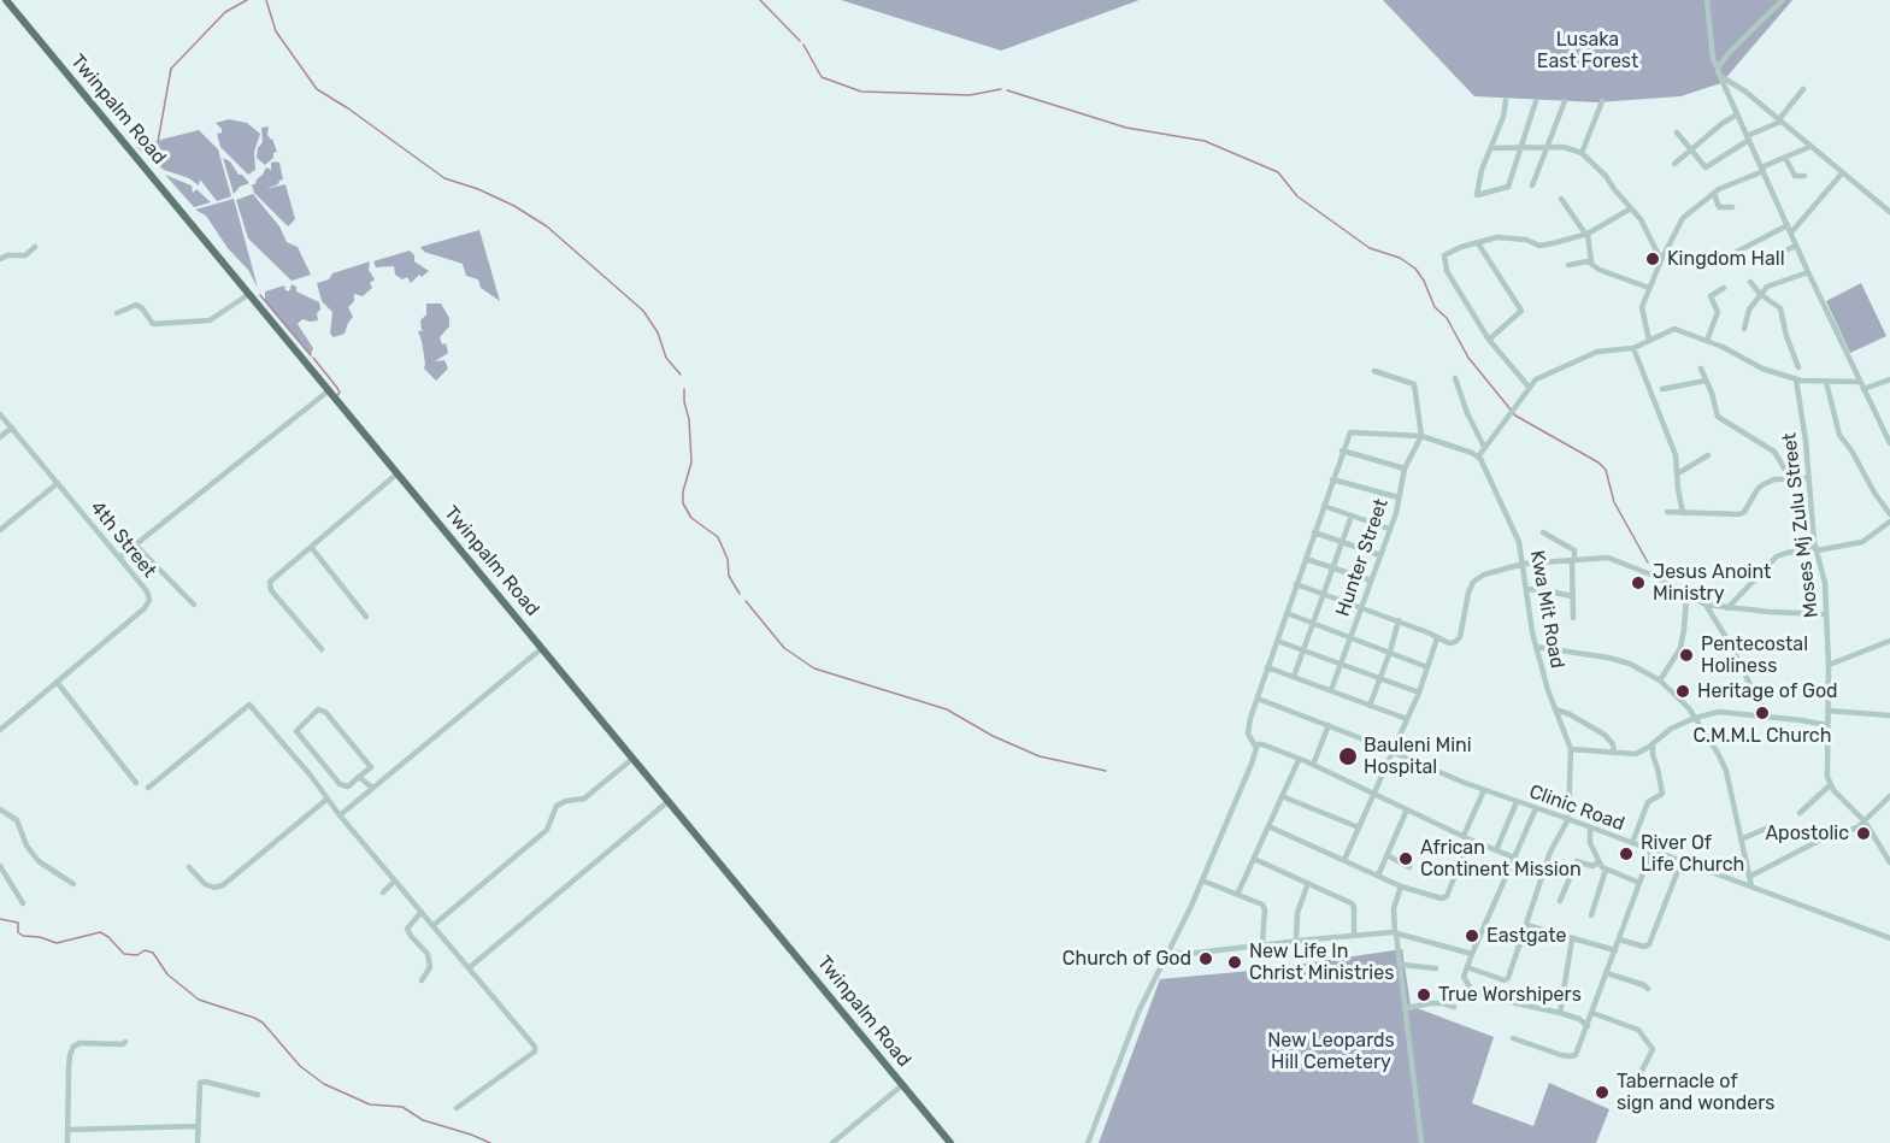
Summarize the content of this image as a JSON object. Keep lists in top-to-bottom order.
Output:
{
  "streets": {
    "main road": ["Twinpalm Road"],
    "street": [
      "Moses Mj Zulu Street",
      "4th Street",
      "Hunter Street",
      "Kwa Mit Road",
      "Clinic Road"
    ]
  },
  "crossings": [
    ["Kwa Mit Road", "Clinic Road"]
  ],
  "parks": ["Lusaka East Forest", "New Leopards Hill Cemetery"],
  "places": [
    "Kingdom Hall",
    "Jesus Anoint Ministry",
    "Pentecostal Holiness",
    "Heritage of God",
    "C.M.M.L Church",
    "Bauleni Mini Hospital",
    "Apostolic",
    "River Of Life Church",
    "African Continent Mission",
    "Eastgate",
    "Church of God",
    "New Life In Christ Ministries",
    "True Worshipers",
    "Tabernacle of sign and wonders"
  ]
}
